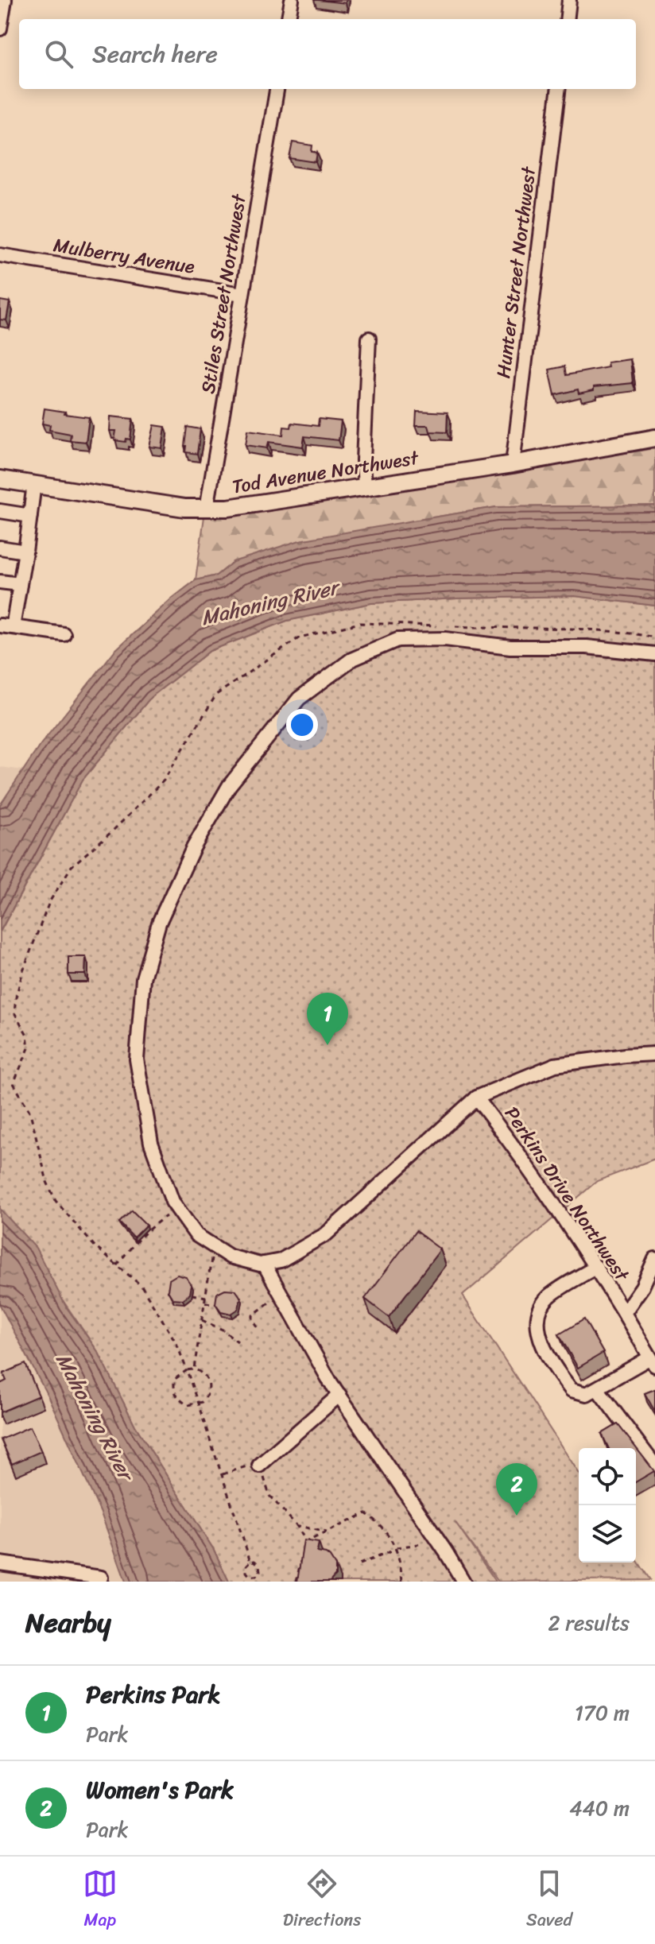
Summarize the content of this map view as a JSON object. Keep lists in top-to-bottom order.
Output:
{
  "streets": {
    "main road": ["Tod Avenue Northwest"],
    "street": [
      "Mulberry Avenue",
      "Hunter Street Northwest",
      "Stiles Street Northwest",
      "Perkins Drive Northwest"
    ]
  },
  "crossings": [
    ["Mulberry Avenue", "Stiles Street Northwest"],
    ["Hunter Street Northwest", "Tod Avenue Northwest"],
    ["Stiles Street Northwest", "Tod Avenue Northwest"]
  ],
  "water": ["Mahoning River"],
  "page": {
    "search": "Search here",
    "pins": ["1", "2"],
    "heading": ["Nearby", "2 results"],
    "list": [
      {
        "mark": "1",
        "name": "Perkins Park",
        "note": "Park",
        "value": "170 m"
      },
      {
        "mark": "2",
        "name": "Women's Park",
        "note": "Park",
        "value": "440 m"
      }
    ],
    "nav": ["Map", "Directions", "Saved"]
  }
}
